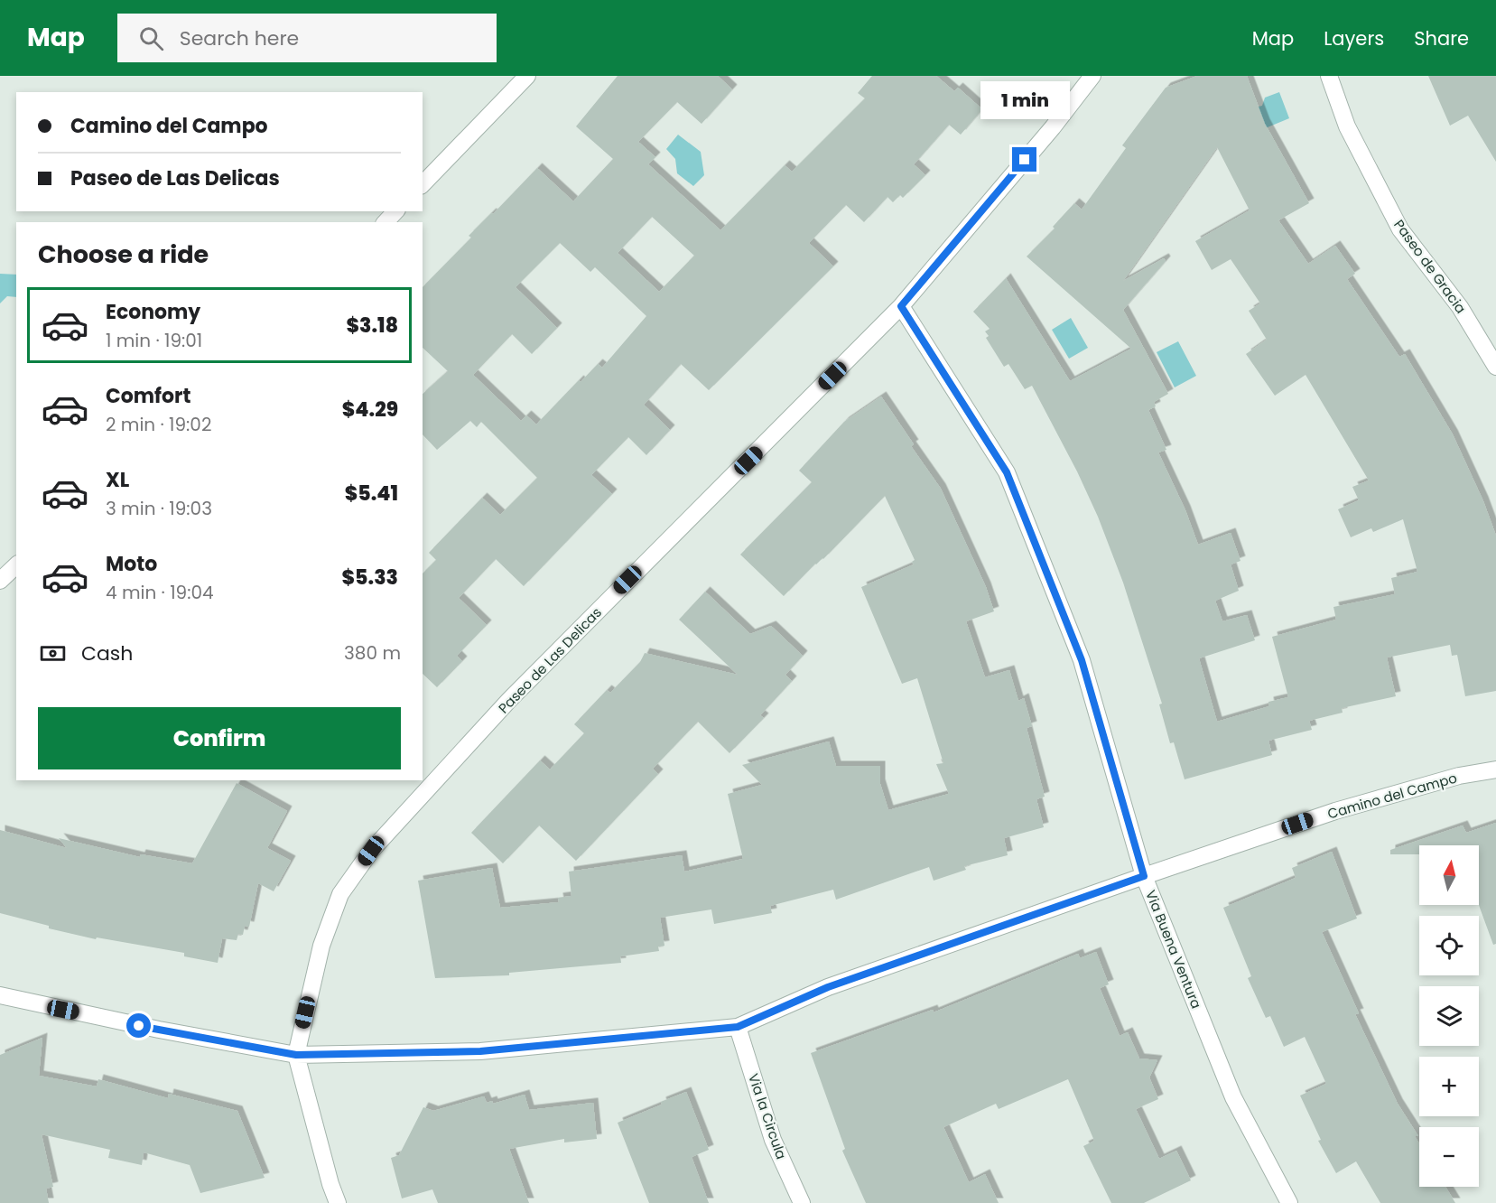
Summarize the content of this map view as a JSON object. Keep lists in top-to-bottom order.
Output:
{
  "streets": {
    "street": [
      "Paseo de Gracia",
      "Paseo de Las Delicas",
      "Camino del Campo",
      "Via Buena Ventura",
      "Via la Circula"
    ]
  },
  "crossings": [
    ["Paseo de Las Delicas", "Camino del Campo"],
    ["Paseo de Las Delicas", "Via Buena Ventura"],
    ["Camino del Campo", "Via Buena Ventura"],
    ["Camino del Campo", "Via la Circula"]
  ],
  "north": "top",
  "page": {
    "header": "Map",
    "search": "Search here",
    "nav": ["Map", "Layers", "Share"],
    "bubble": "1 min",
    "banner": ["Camino del Campo", "Paseo de Las Delicas"],
    "heading": "Choose a ride",
    "list": [
      {
        "name": "Economy",
        "note": "1 min · 19:01",
        "value": "$3.18"
      },
      {
        "name": "Comfort",
        "note": "2 min · 19:02",
        "value": "$4.29"
      },
      {
        "name": "XL",
        "note": "3 min · 19:03",
        "value": "$5.41"
      },
      {
        "name": "Moto",
        "note": "4 min · 19:04",
        "value": "$5.33"
      }
    ],
    "pay": ["Cash", "380 m"],
    "buttons": "Confirm",
    "map_buttons": ["+", "−"]
  }
}
